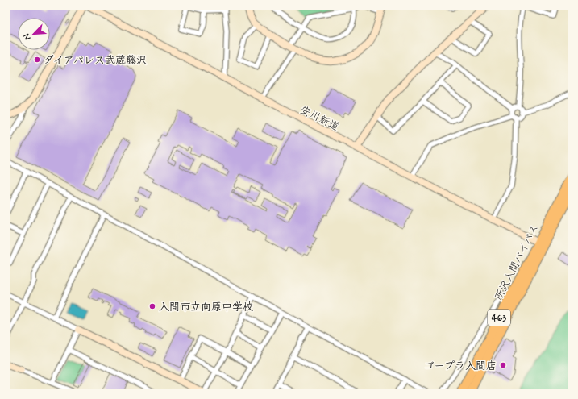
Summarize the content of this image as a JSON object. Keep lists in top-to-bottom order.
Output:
{
  "streets": {
    "highway": ["所沢入間バイパス", "463"],
    "street": ["安川新道"]
  },
  "crossings": [
    ["安川新道", "所沢入間バイパス"]
  ],
  "places": ["ダイアパレス武蔵藤沢", "入間市立向原中学校", "ゴープラ入間店"],
  "north": "bottom left"
}
